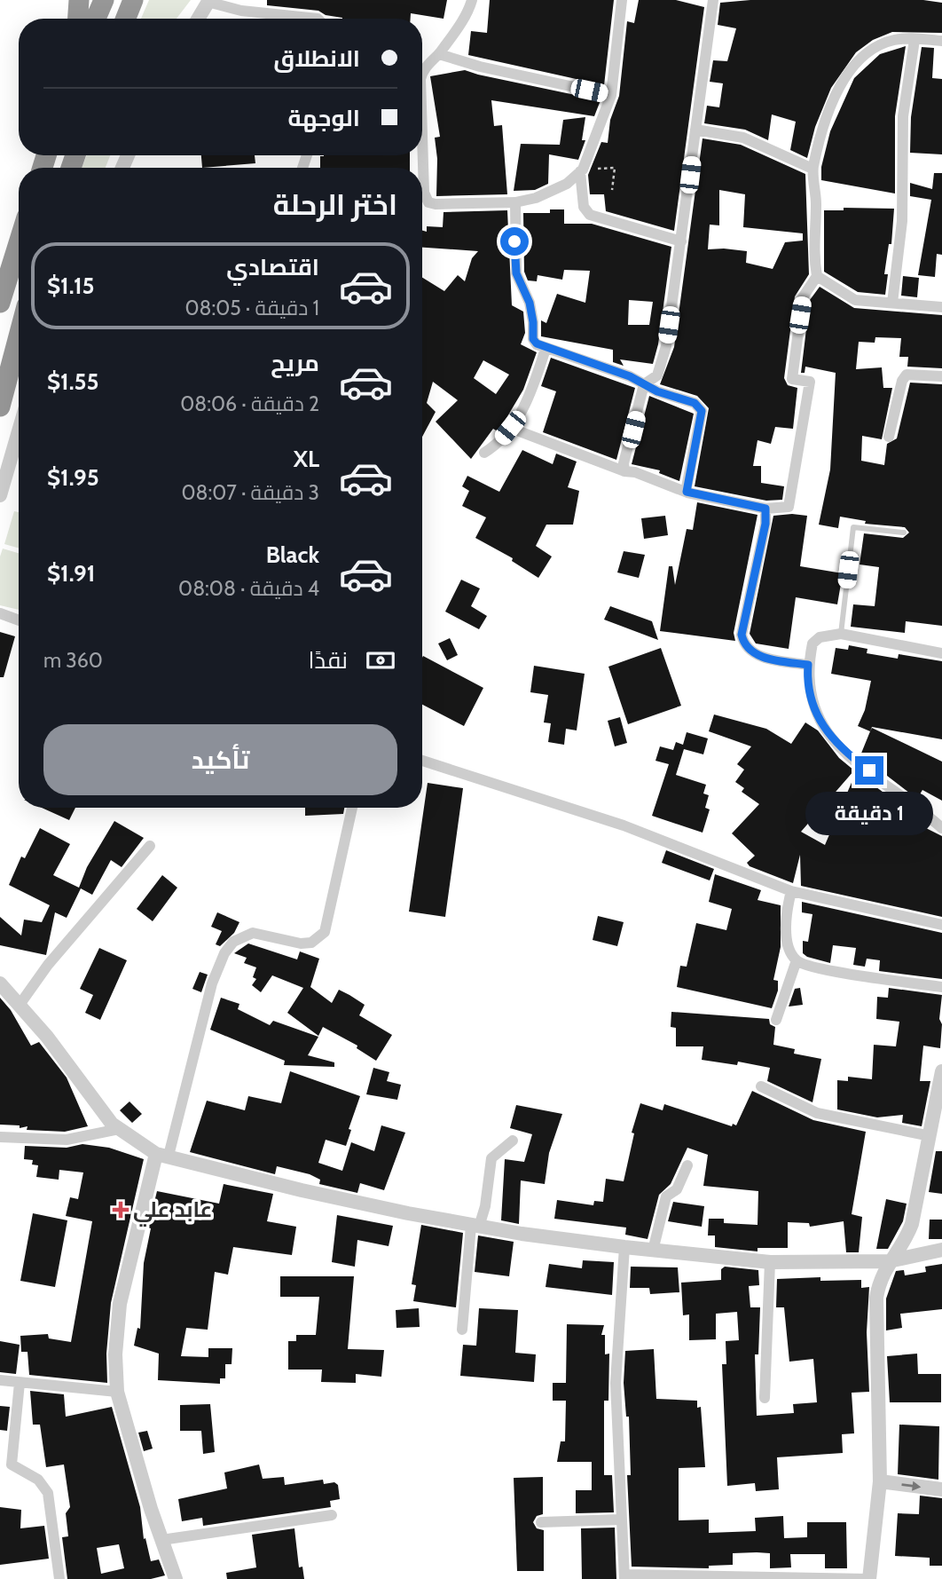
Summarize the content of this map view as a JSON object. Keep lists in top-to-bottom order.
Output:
{
  "places": {
    "health": ["عابد علي"]
  },
  "page": {
    "banner": ["الانطلاق", "الوجهة"],
    "heading": "اختر الرحلة",
    "list": [
      {
        "name": "اقتصادي",
        "note": "1 دقيقة · 08:05",
        "value": "$1.15"
      },
      {
        "name": "مريح",
        "note": "2 دقيقة · 08:06",
        "value": "$1.55"
      },
      {
        "name": "XL",
        "note": "3 دقيقة · 08:07",
        "value": "$1.95"
      },
      {
        "name": "Black",
        "note": "4 دقيقة · 08:08",
        "value": "$1.91"
      }
    ],
    "pay": ["نقدًا", "360 m"],
    "buttons": "تأكيد",
    "bubble": "1 دقيقة"
  }
}
